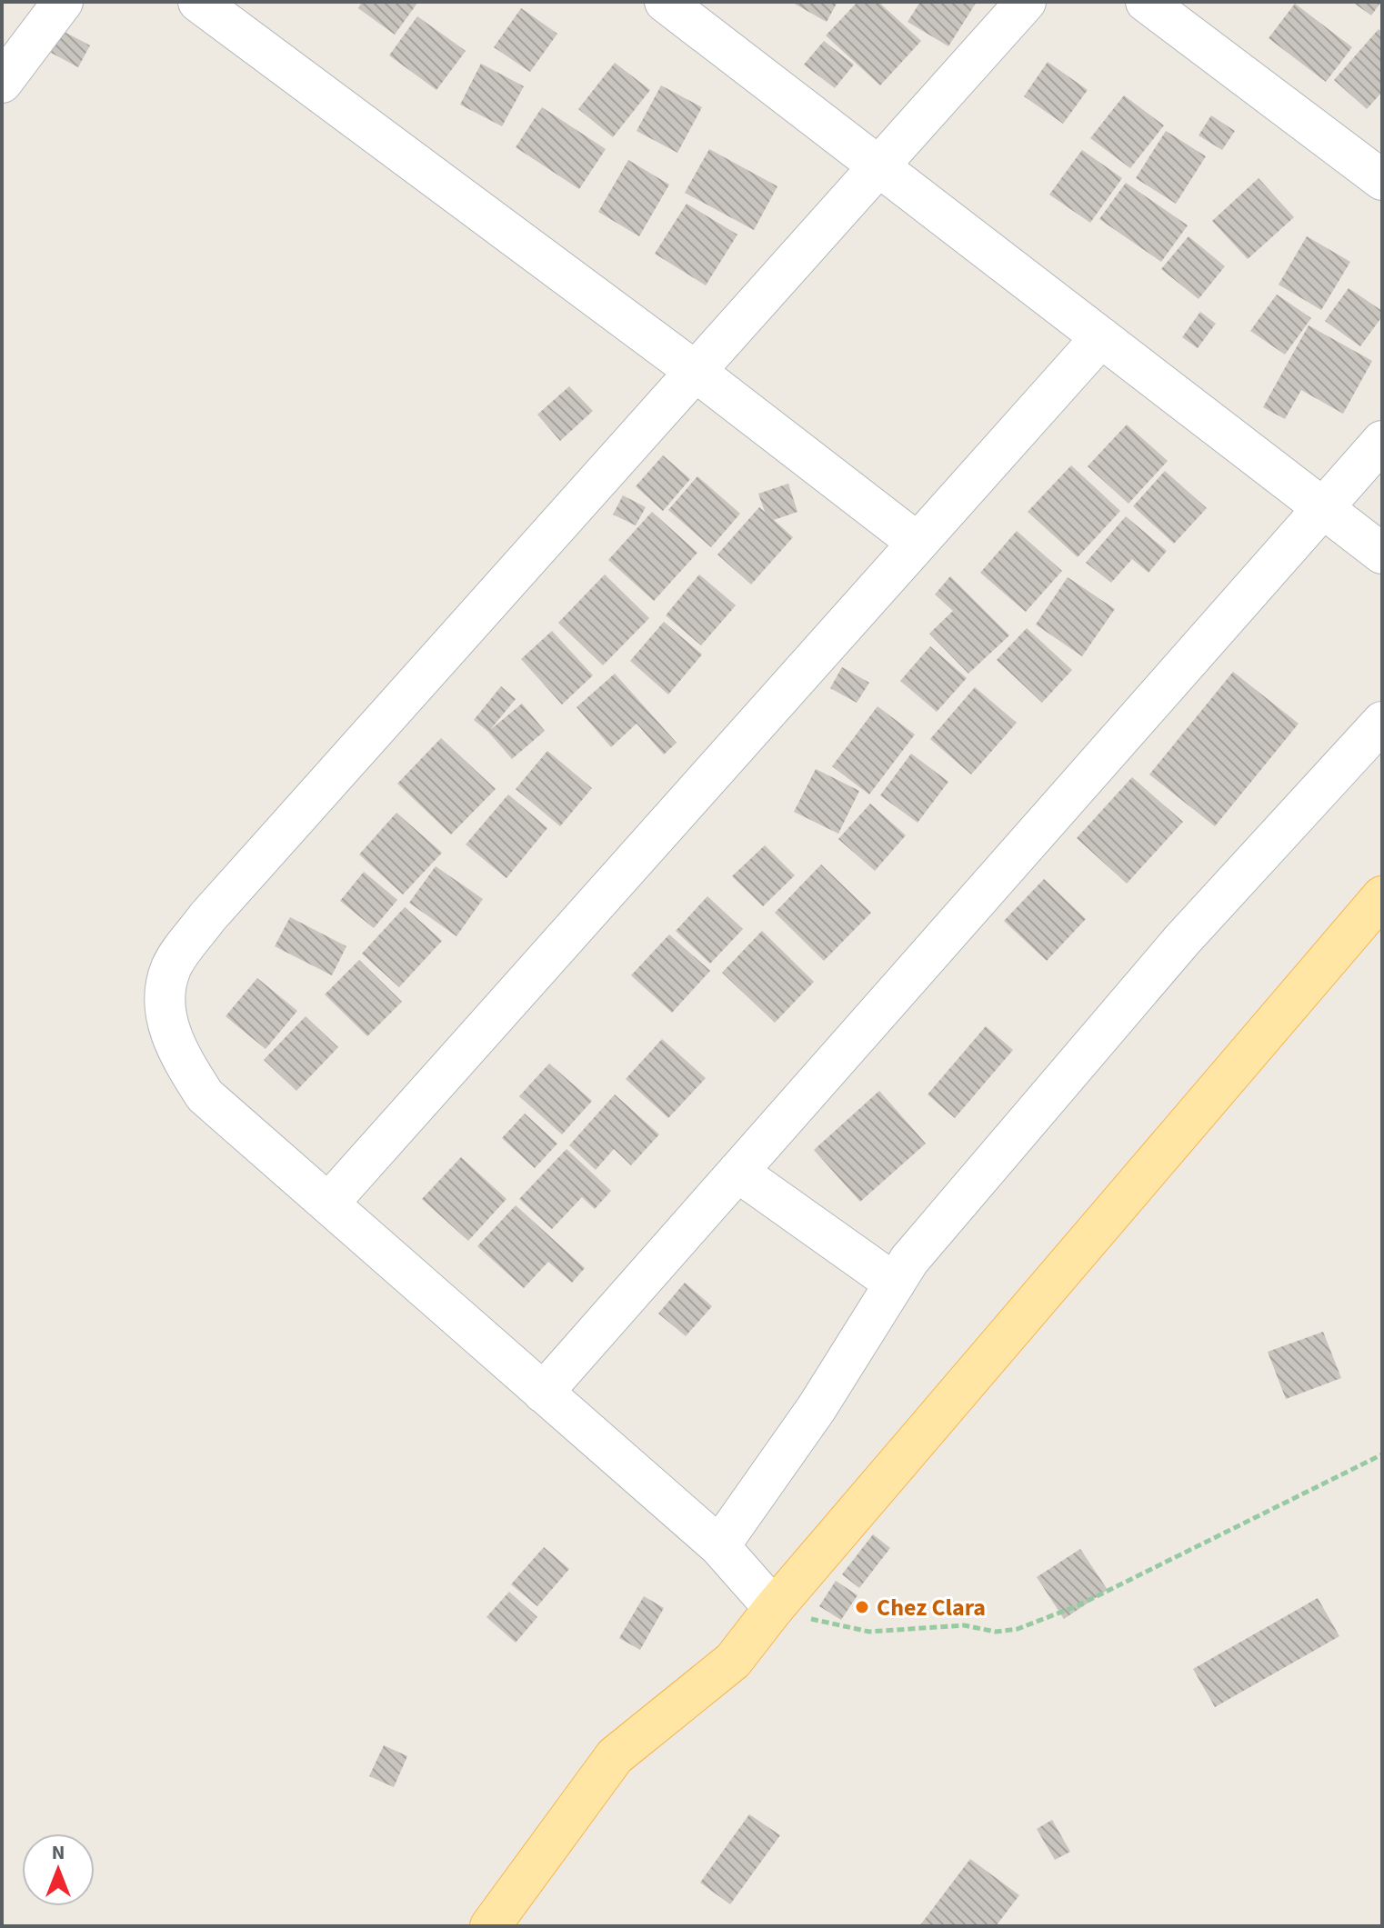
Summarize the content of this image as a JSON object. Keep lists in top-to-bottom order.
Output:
{
  "places": ["Chez Clara"],
  "north": "top"
}
